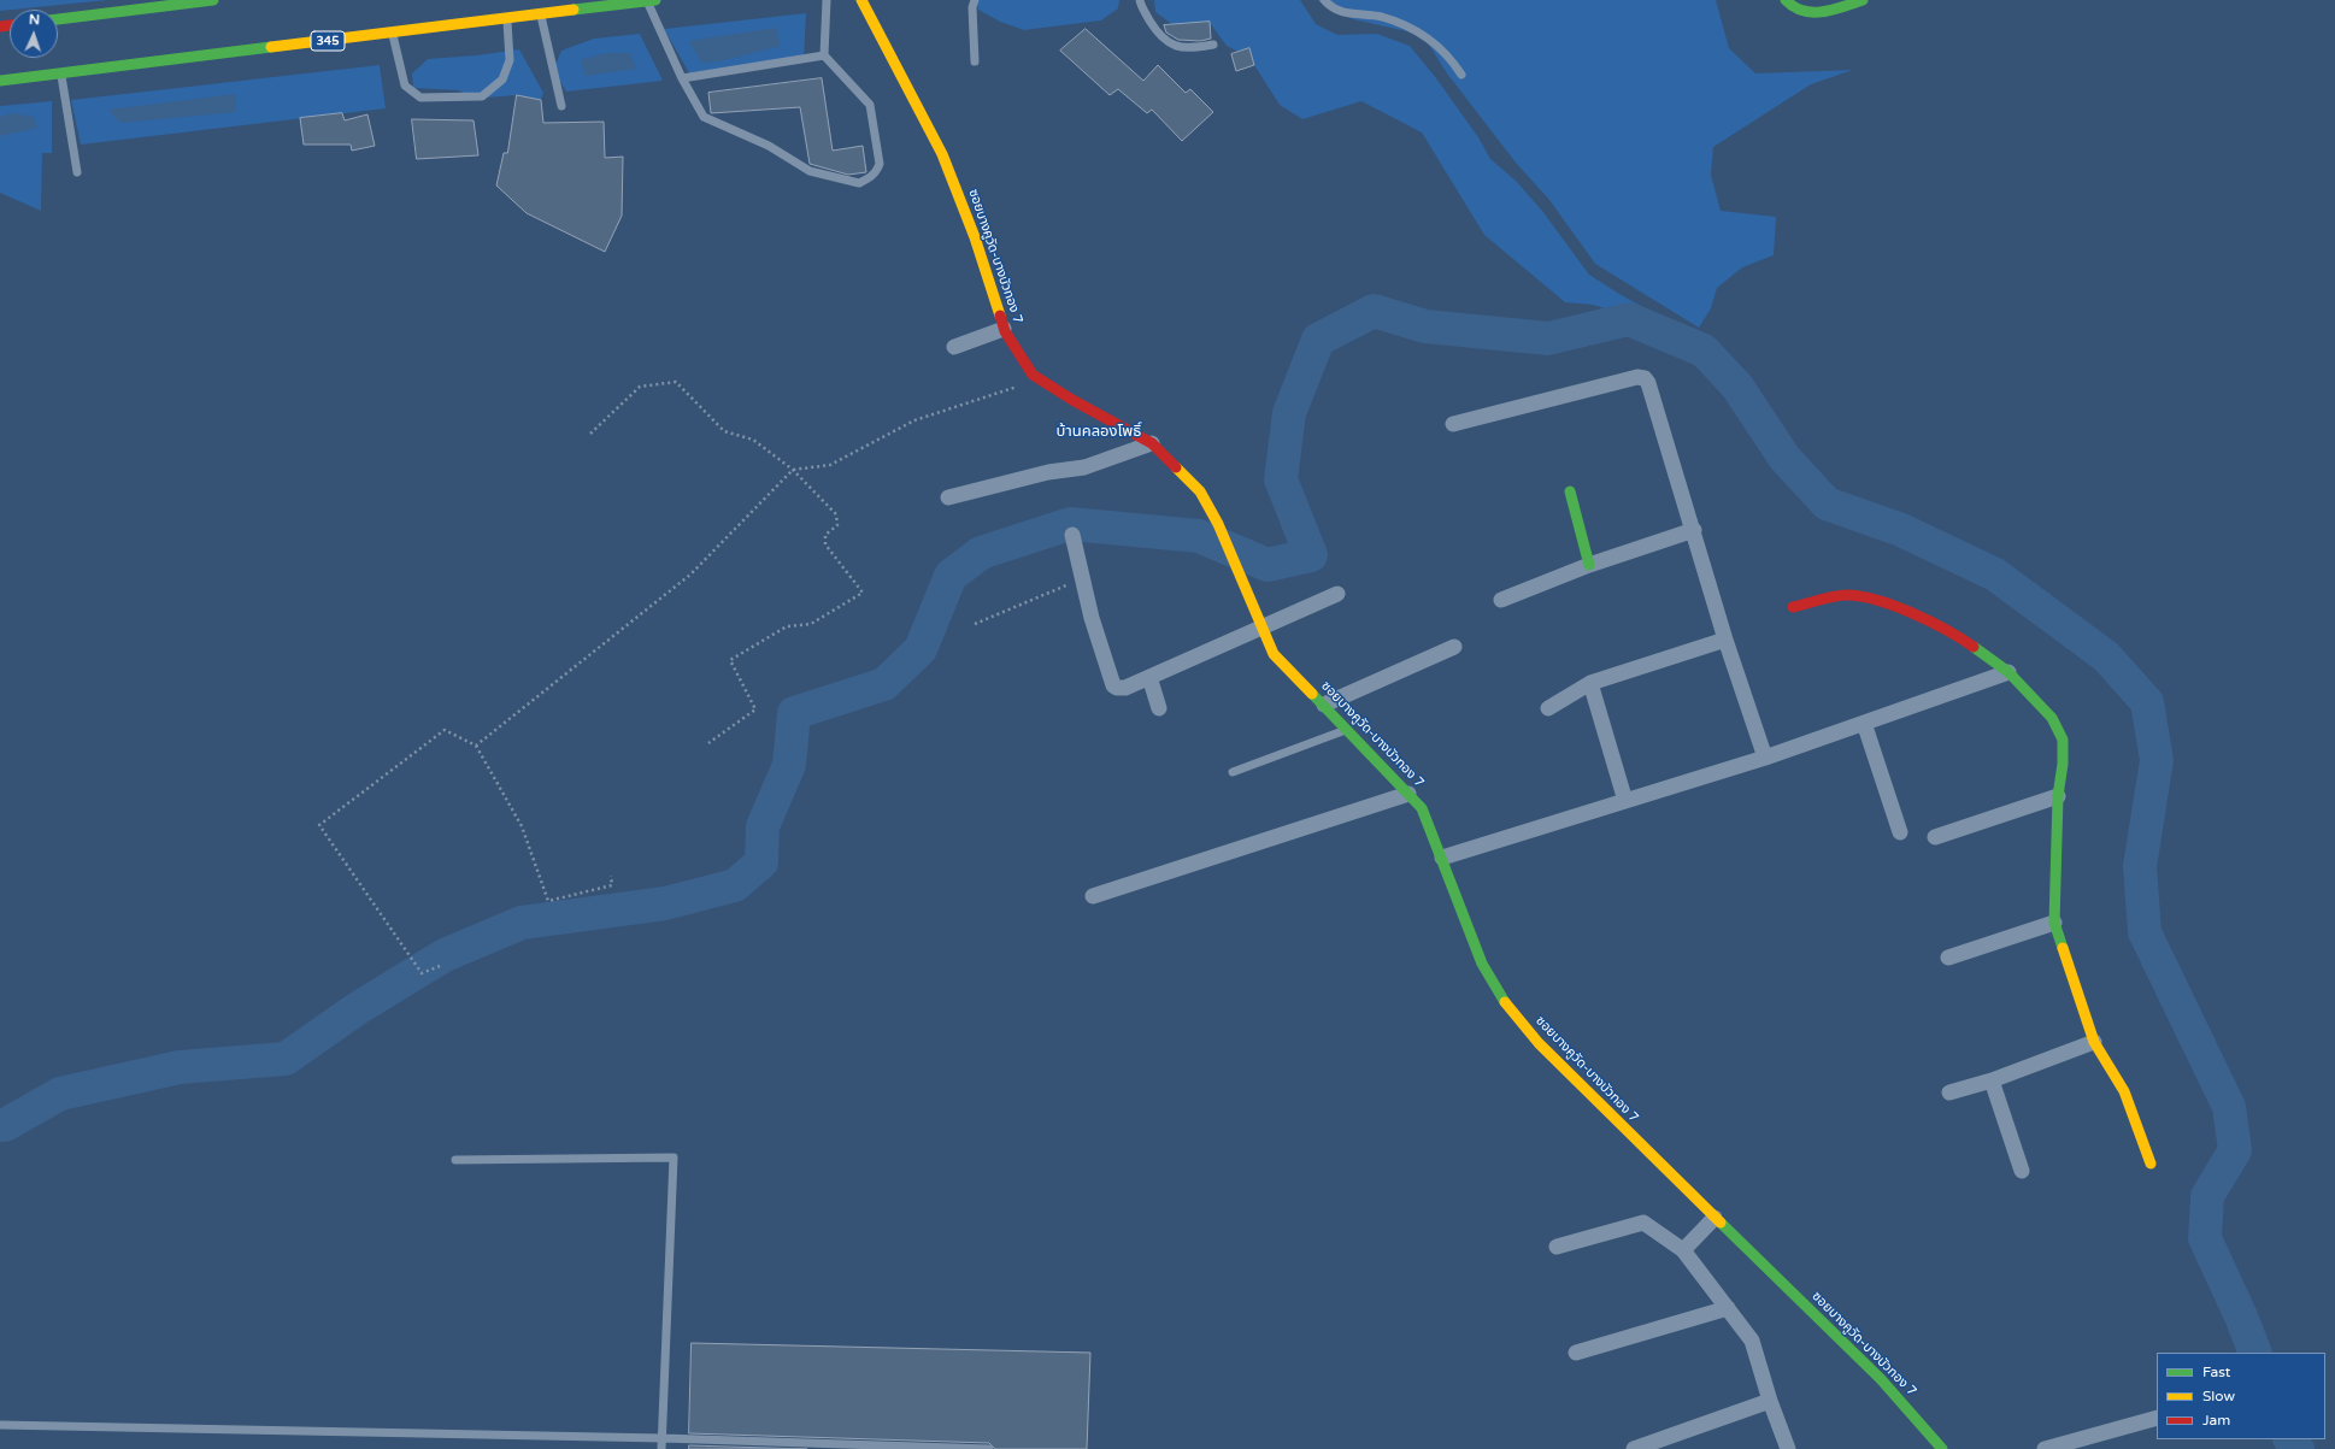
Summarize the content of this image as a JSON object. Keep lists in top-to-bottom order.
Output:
{
  "streets": {
    "street": ["345", "ซอยบางคูวัด-บางบัวทอง 7"]
  },
  "districts": ["บ้านคลองโพธิ์"],
  "legend": ["Fast", "Slow", "Jam"],
  "north": "top"
}
